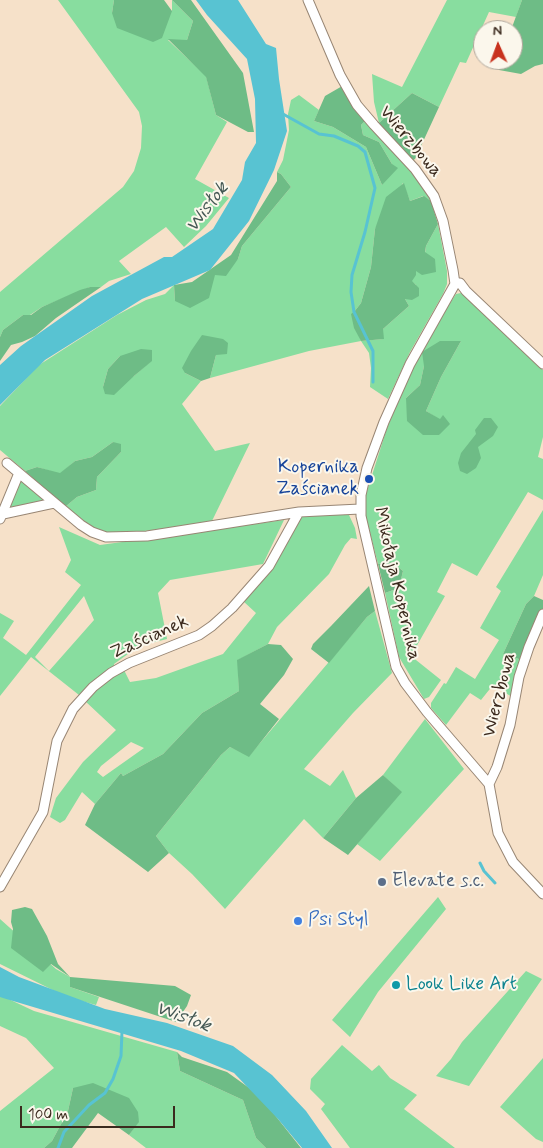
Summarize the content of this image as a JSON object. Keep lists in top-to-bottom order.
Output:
{
  "streets": {
    "street": ["Wierzbowa", "Mikołaja Kopernika", "Zaścianek"]
  },
  "crossings": [
    ["Wierzbowa", "Mikołaja Kopernika"]
  ],
  "water": ["Wisłok"],
  "places": [
    "Kopernika Zaścianek",
    "Elevate s.c.",
    "Psi Styl",
    "Look Like Art"
  ],
  "scale_bar": "100 m",
  "north": "top"
}
